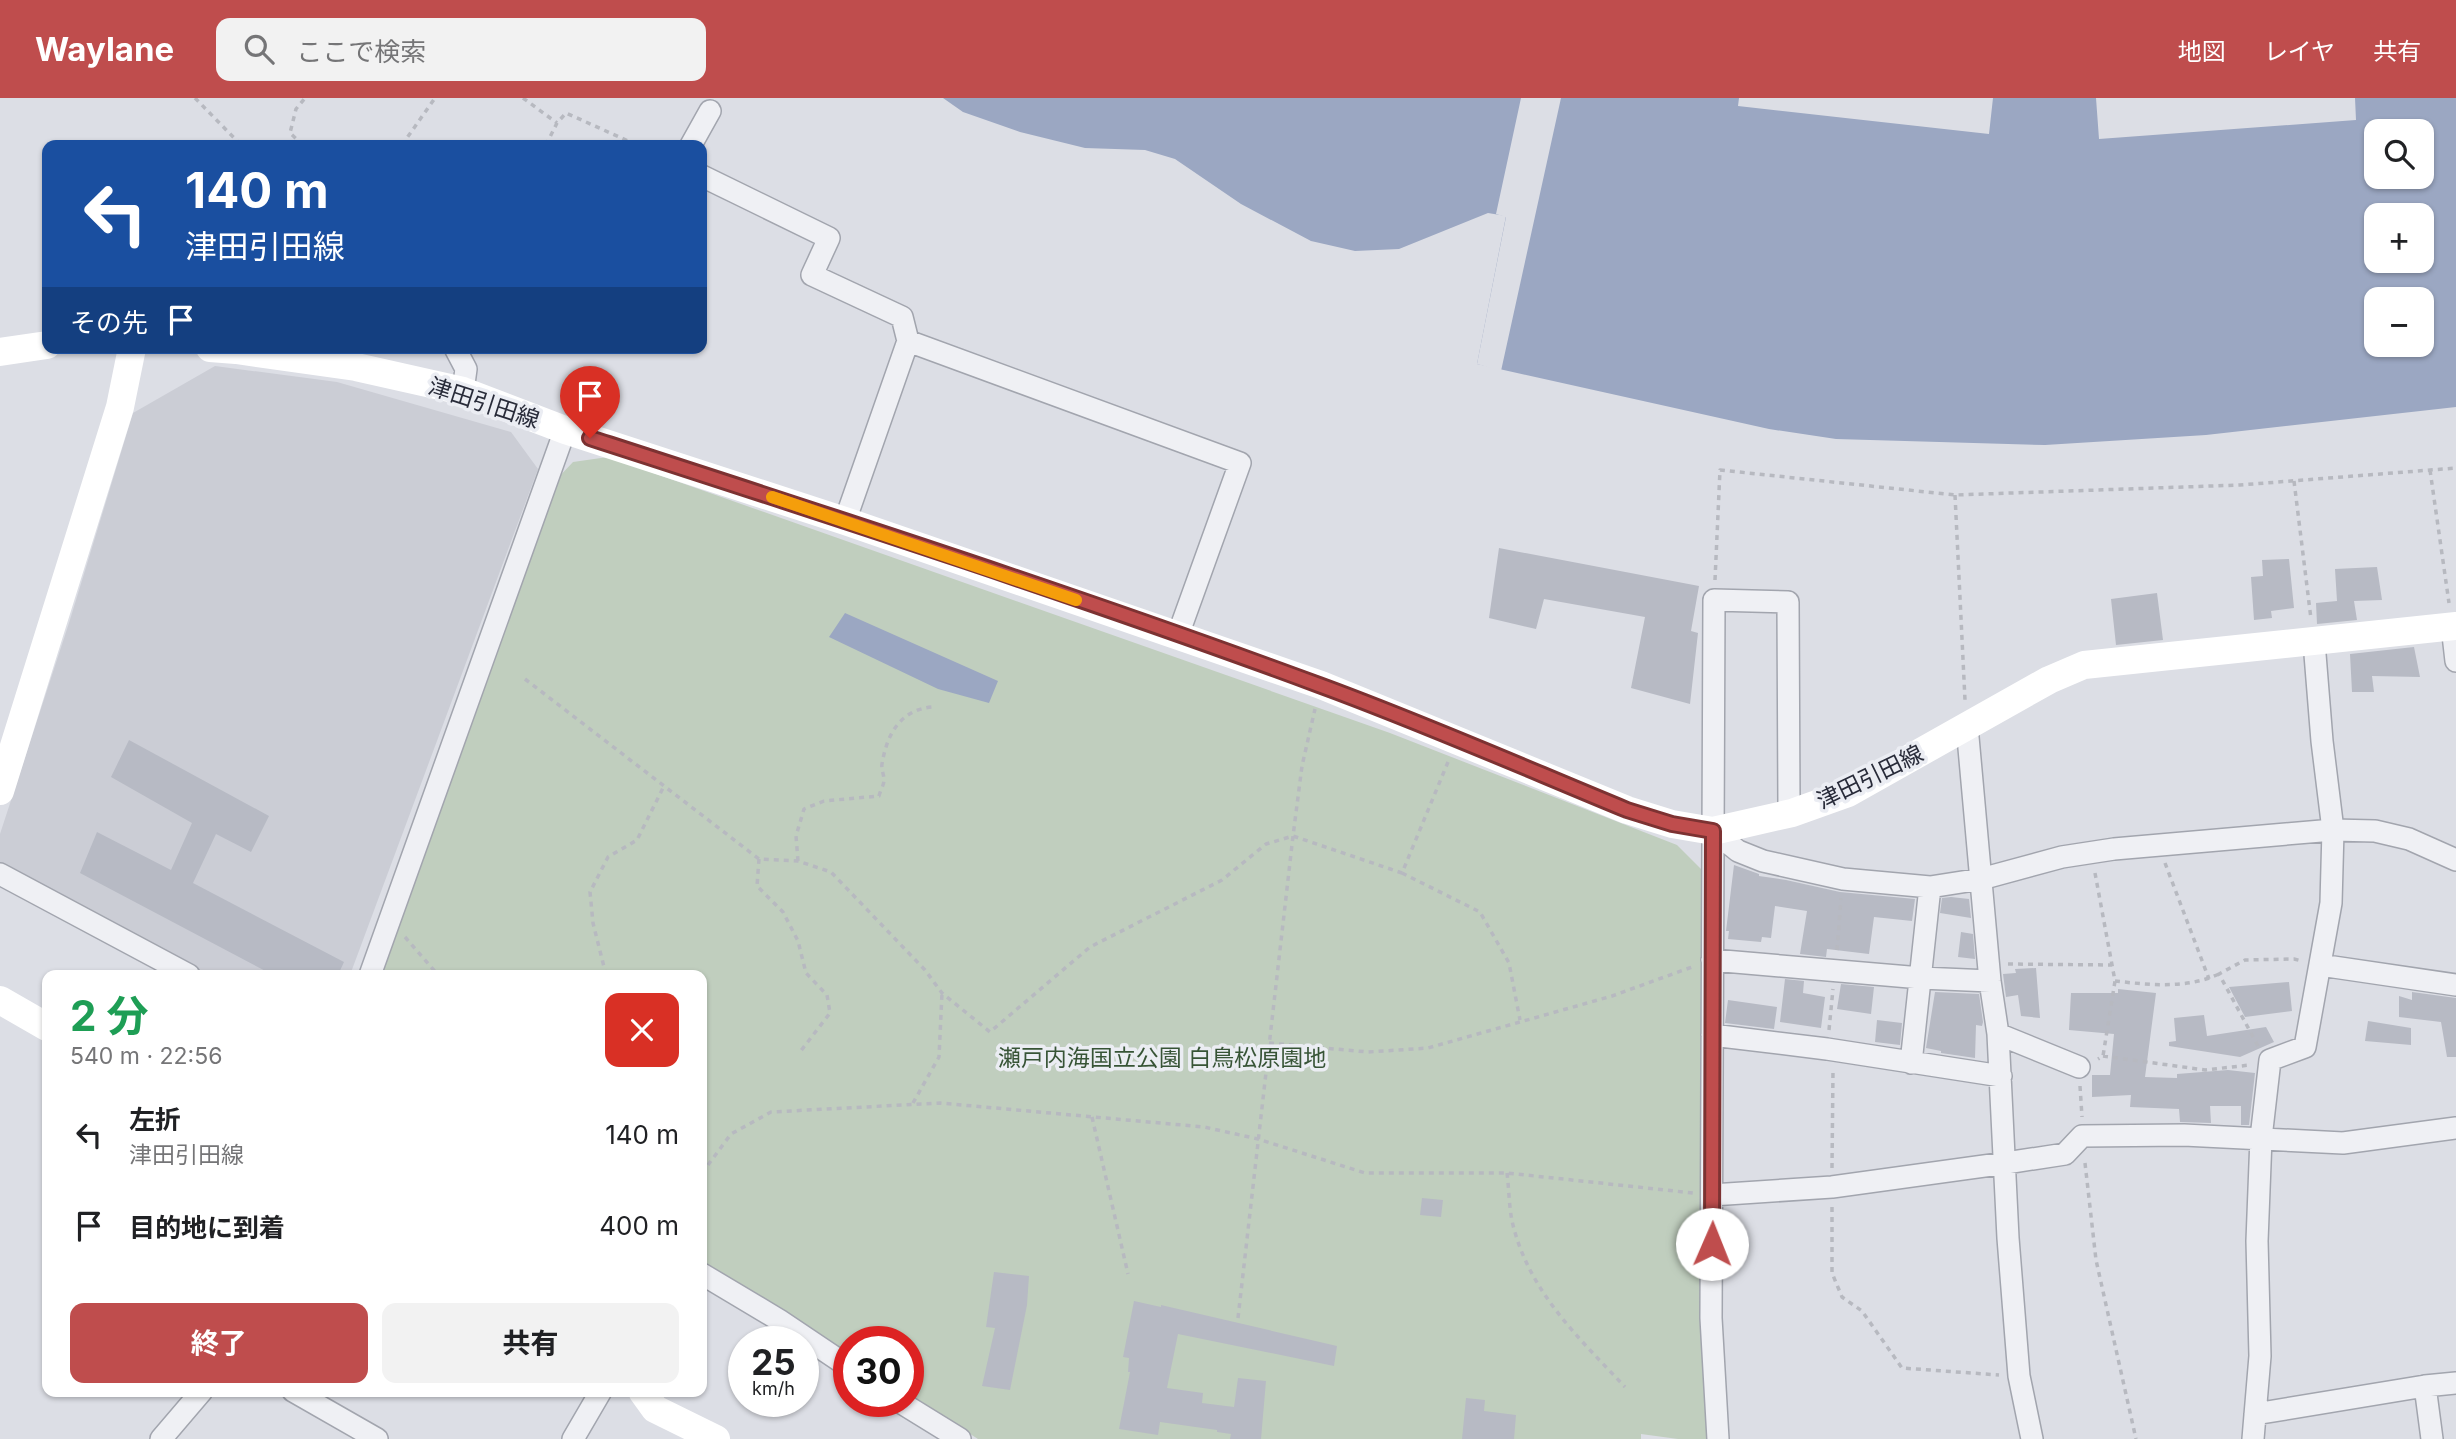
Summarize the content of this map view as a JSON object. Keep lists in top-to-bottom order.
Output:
{
  "streets": {
    "main road": ["津田引田線"]
  },
  "parks": ["瀬戸内海国立公園 白鳥松原園地"],
  "page": {
    "header": "Waylane",
    "search": "ここで検索",
    "nav": ["地図", "レイヤ", "共有"],
    "map_buttons": ["+", "−"],
    "turn": ["140 m", "津田引田線"],
    "then": "その先",
    "heading": ["2 分", "540 m · 22:56"],
    "list": [
      {
        "name": "左折",
        "note": "津田引田線",
        "value": "140 m"
      },
      {
        "name": "目的地に到着",
        "value": "400 m"
      }
    ],
    "buttons": ["終了", "共有"],
    "speed": "25 km/h",
    "limit": "30"
  }
}
